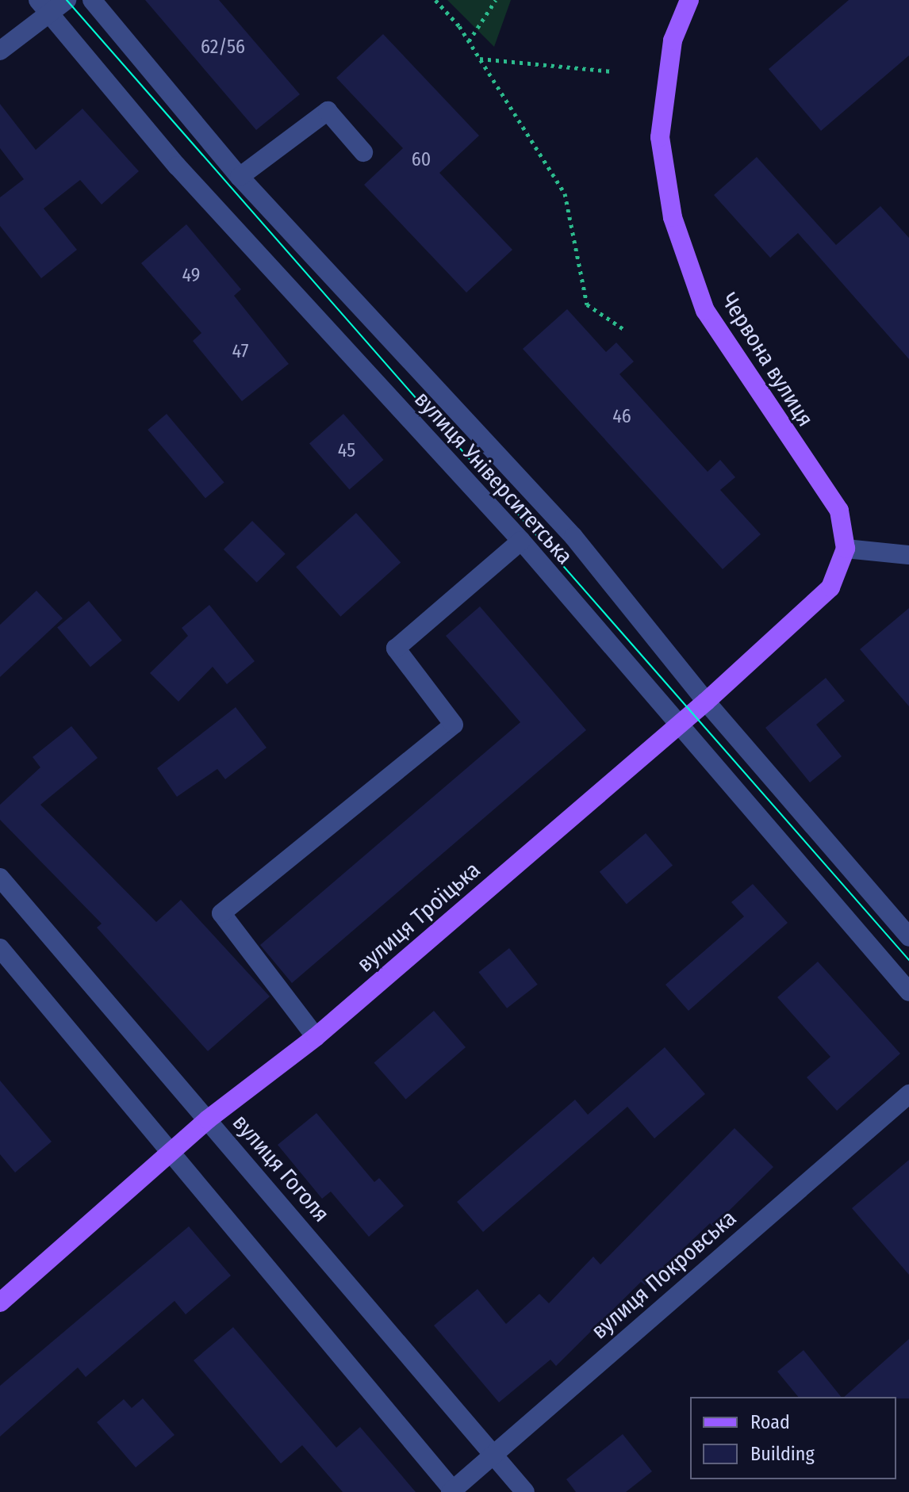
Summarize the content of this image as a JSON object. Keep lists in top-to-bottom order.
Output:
{
  "streets": {
    "main road": ["Червона вулиця", "вулиця Троїцька"],
    "street": ["вулиця Університетська", "вулиця Гоголя", "вулиця Покровська"]
  },
  "crossings": [
    ["Червона вулиця", "вулиця Троїцька"],
    ["вулиця Університетська", "вулиця Троїцька"],
    ["вулиця Троїцька", "вулиця Гоголя"],
    ["вулиця Гоголя", "вулиця Покровська"]
  ],
  "house_numbers": [
    "62/56",
    "60",
    "49",
    "47",
    "46",
    "45"
  ],
  "legend": ["Road", "Building"]
}
